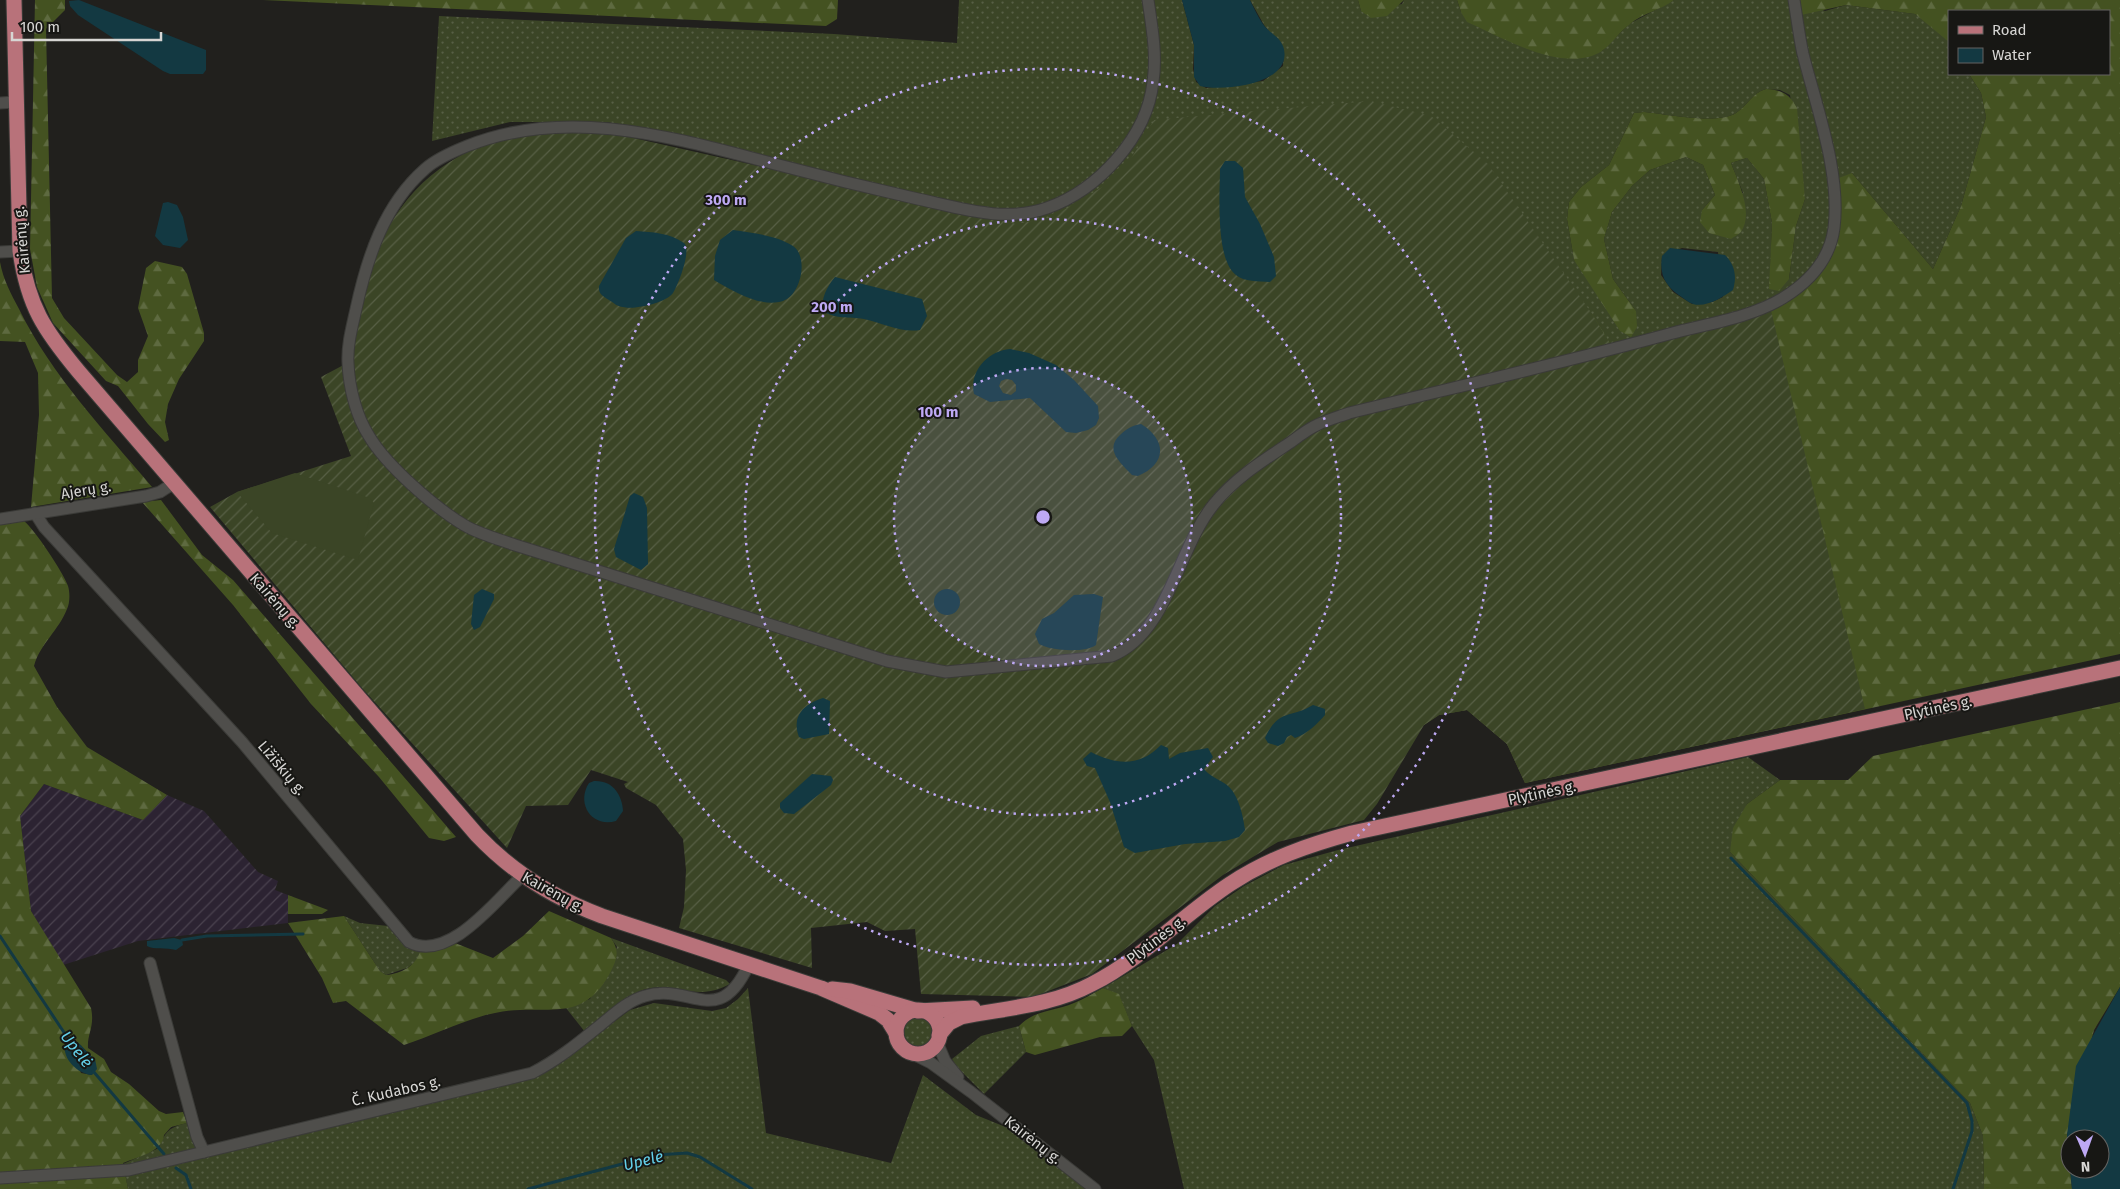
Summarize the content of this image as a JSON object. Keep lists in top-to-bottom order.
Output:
{
  "streets": {
    "main road": ["Kairėnų g.", "Plytinės g."],
    "street": ["Ajerų g.", "Ližiškių g.", "Č. Kudabos g."]
  },
  "crossings": [
    ["Kairėnų g.", "Ajerų g."],
    ["Kairėnų g.", "Plytinės g."],
    ["Kairėnų g.", "Ližiškių g."],
    ["Kairėnų g.", "Č. Kudabos g."],
    ["Ajerų g.", "Ližiškių g."]
  ],
  "water": ["Upelė"],
  "legend": ["Road", "Water"],
  "scale_bar": "100 m",
  "north": "bottom",
  "rings": ["300 m", "200 m", "100 m"]
}
